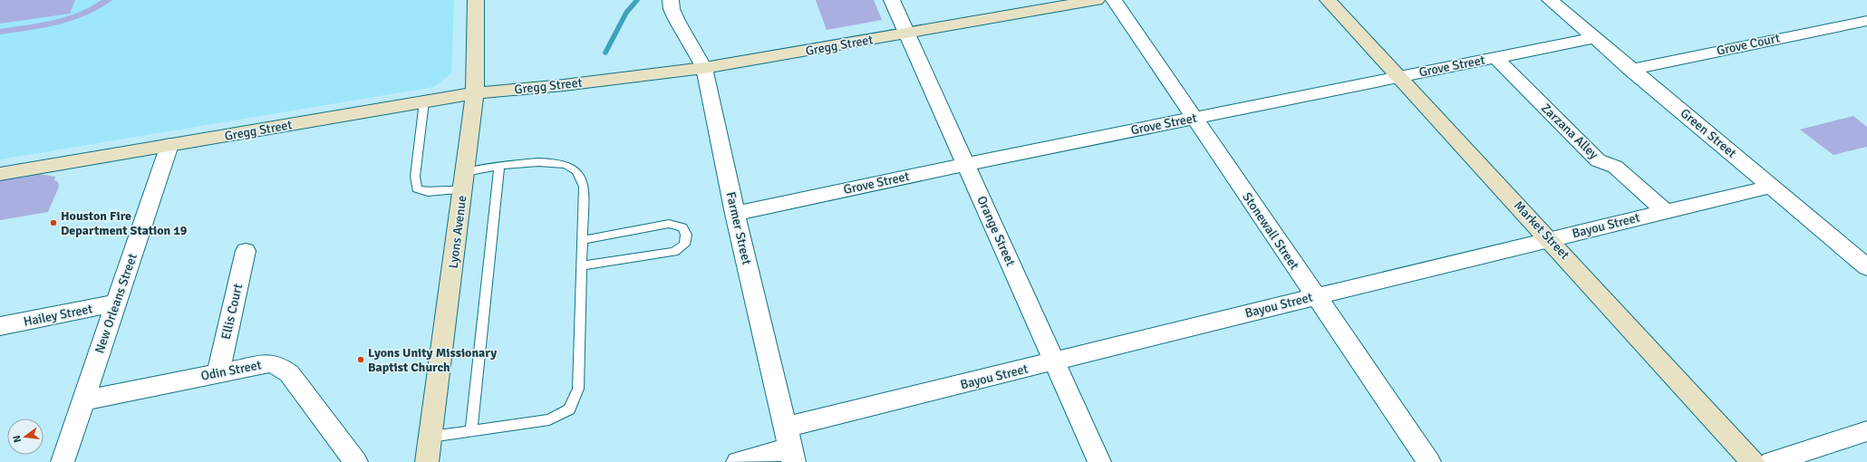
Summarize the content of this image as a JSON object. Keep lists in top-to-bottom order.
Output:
{
  "streets": {
    "street": [
      "Grove Court",
      "Gregg Street",
      "Grove Street",
      "Zarzana Alley",
      "Green Street",
      "Bayou Street",
      "Farmer Street",
      "Market Street",
      "Orange Street",
      "Stonewall Street",
      "Lyons Avenue",
      "New Orleans Street",
      "Ellis Court",
      "Hailey Street",
      "Odin Street"
    ]
  },
  "crossings": [
    ["Grove Court", "Green Street"],
    ["Gregg Street", "Farmer Street"],
    ["Gregg Street", "Orange Street"],
    ["Gregg Street", "Lyons Avenue"],
    ["Gregg Street", "New Orleans Street"],
    ["Grove Street", "Zarzana Alley"],
    ["Grove Street", "Green Street"],
    ["Grove Street", "Farmer Street"],
    ["Grove Street", "Market Street"],
    ["Grove Street", "Orange Street"],
    ["Grove Street", "Stonewall Street"],
    ["Zarzana Alley", "Bayou Street"],
    ["Green Street", "Bayou Street"],
    ["Bayou Street", "Farmer Street"],
    ["Bayou Street", "Market Street"],
    ["Bayou Street", "Orange Street"],
    ["Bayou Street", "Stonewall Street"],
    ["New Orleans Street", "Hailey Street"],
    ["New Orleans Street", "Odin Street"],
    ["Ellis Court", "Odin Street"]
  ],
  "places": ["Houston Fire Department Station 19", "Lyons Unity Missionary Baptist Church"],
  "north": "left"
}
